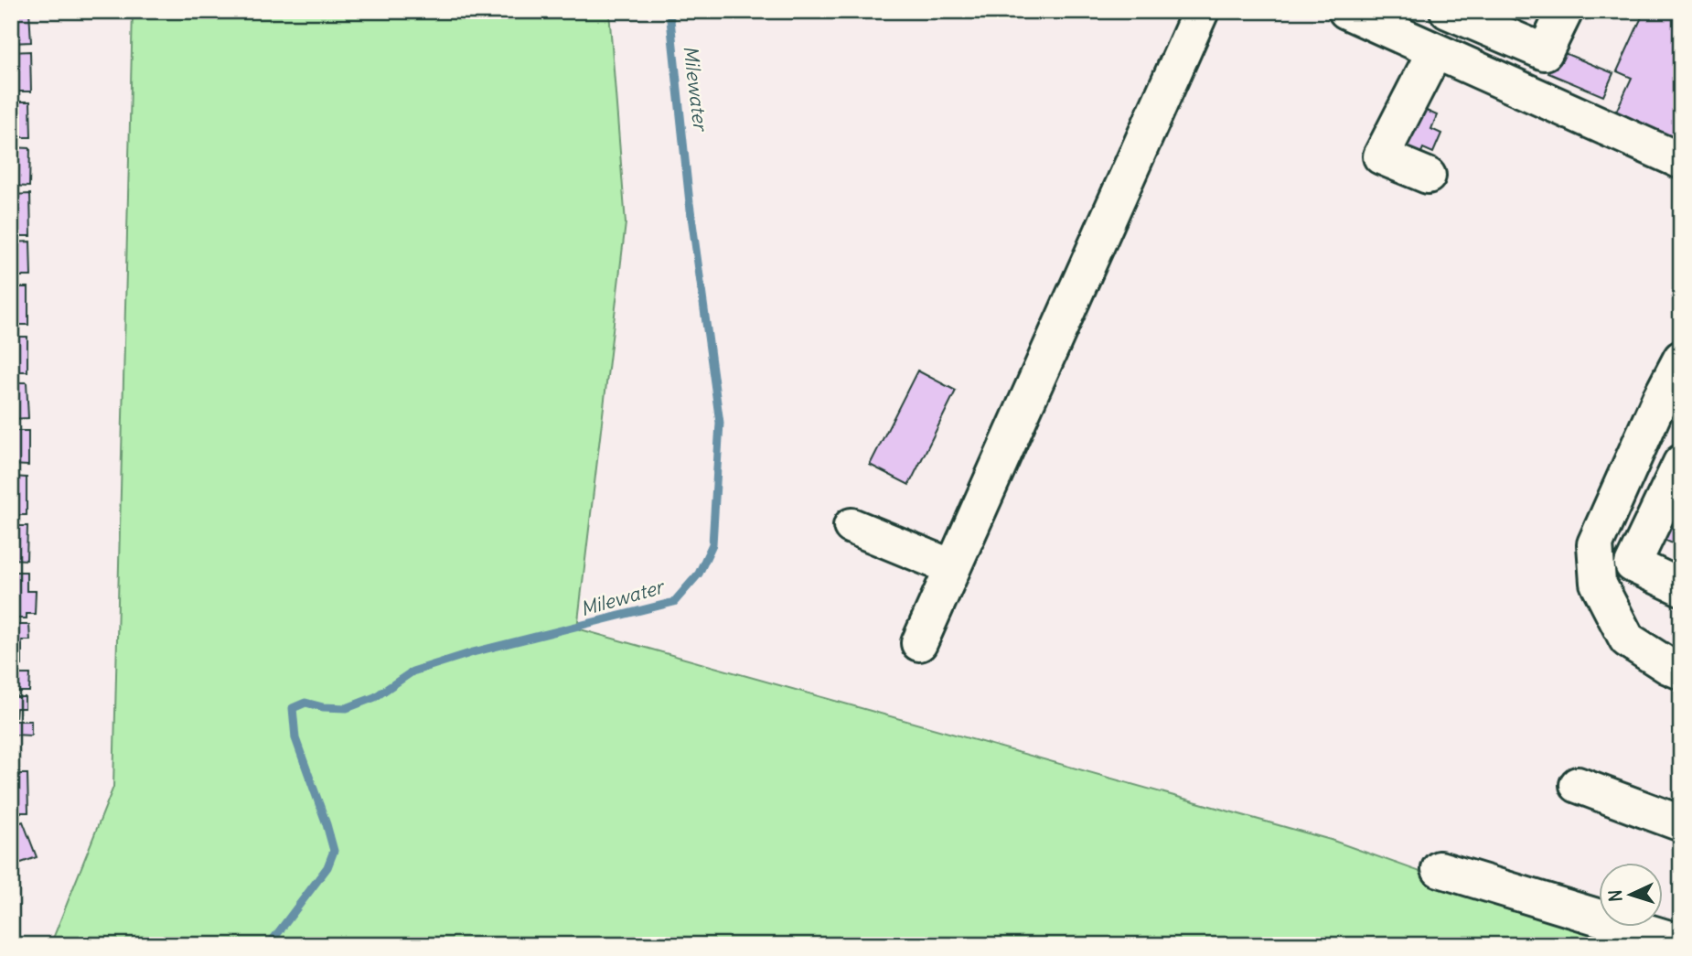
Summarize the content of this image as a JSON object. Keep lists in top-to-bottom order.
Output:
{
  "water": ["Milewater"],
  "north": "left"
}
